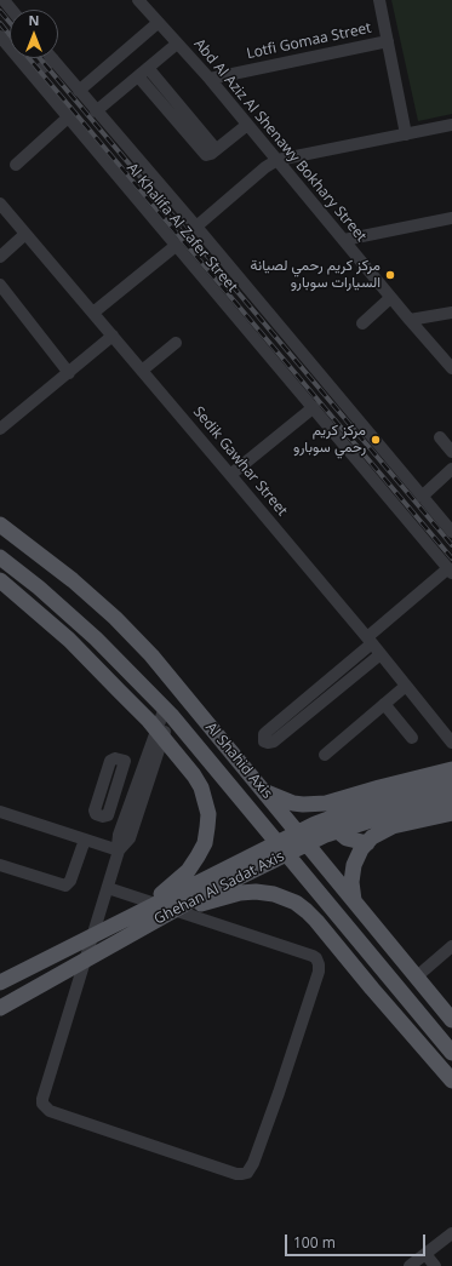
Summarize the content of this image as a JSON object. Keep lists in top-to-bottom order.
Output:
{
  "streets": {
    "main road": ["Al Shahid Axis", "Ghehan Al Sadat Axis"],
    "street": [
      "Lotfi Gomaa Street",
      "Abd Al Aziz Al Shenawy Bokhary Street",
      "Al Khalifa Al Zafer Street",
      "Sedik Gawhar Street"
    ]
  },
  "crossings": [
    ["Lotfi Gomaa Street", "Abd Al Aziz Al Shenawy Bokhary Street"]
  ],
  "places": ["مركز كريم رحمي لصيانة السيارات سوبارو", "مركز كريم رحمي سوبارو"],
  "scale_bar": "100 m",
  "north": "top"
}
